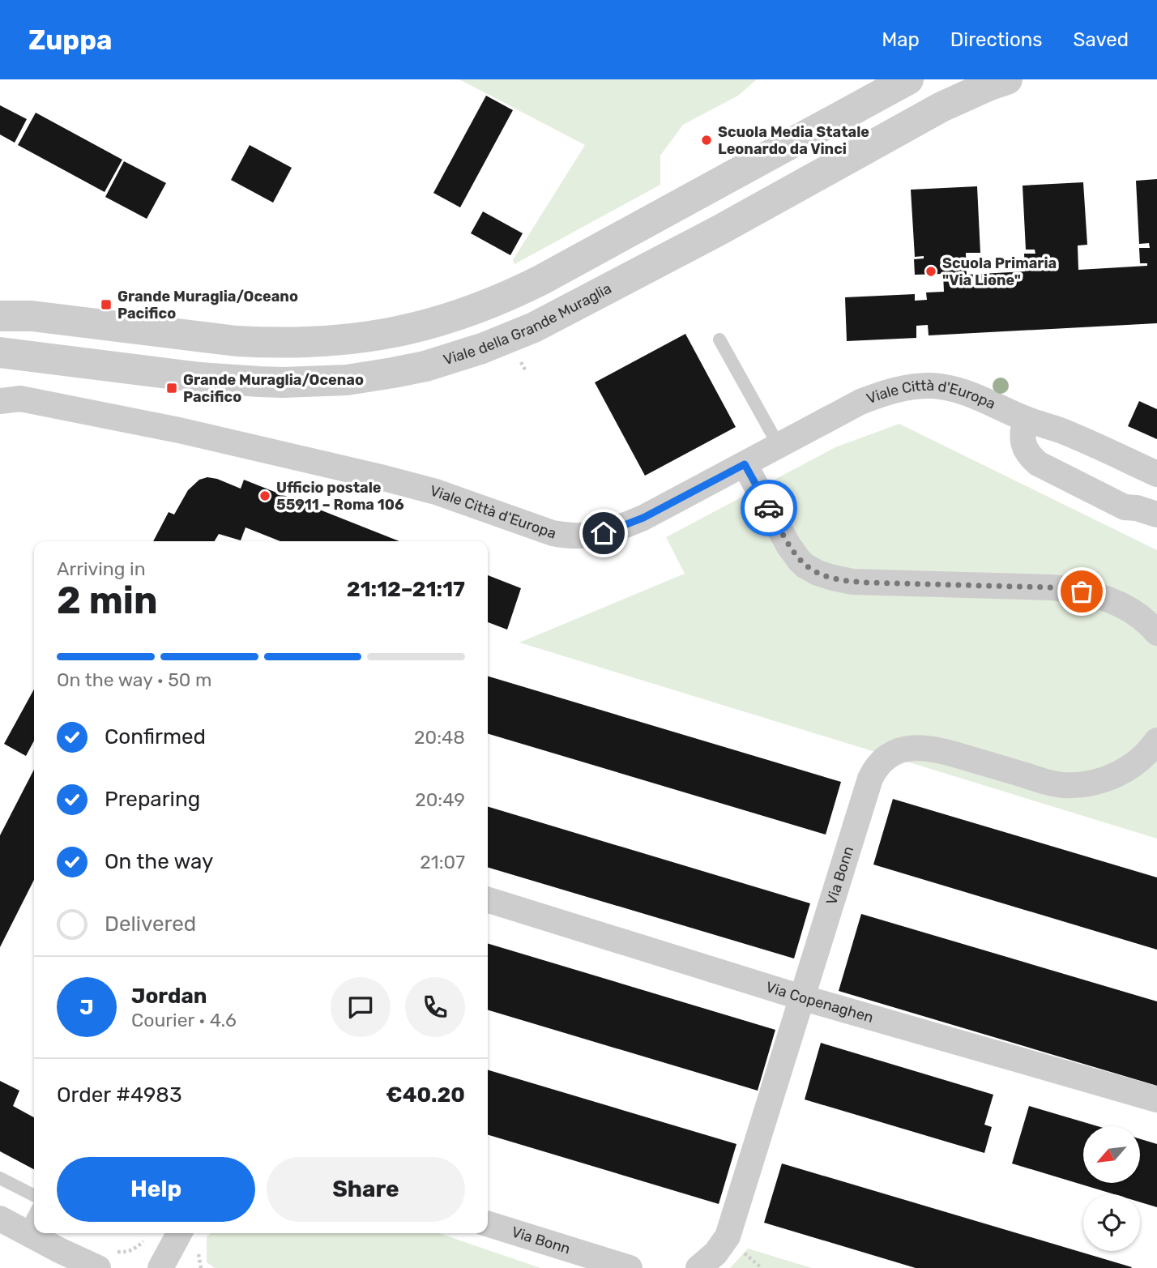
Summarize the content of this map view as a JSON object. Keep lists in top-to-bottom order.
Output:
{
  "streets": {
    "street": [
      "Viale della Grande Muraglia",
      "Viale Città d'Europa",
      "Via Bonn",
      "Via Copenaghen"
    ]
  },
  "crossings": [
    ["Via Bonn", "Via Copenaghen"]
  ],
  "places": {
    "other": ["Scuola Media Statale Leonardo da Vinci", "Scuola Primaria \"Via Lione\"", "Ufficio postale 55911 – Roma 106"],
    "transit": ["Grande Muraglia/Oceano Pacifico", "Grande Muraglia/Ocenao Pacifico"]
  },
  "north": "bottom left",
  "page": {
    "header": "Zuppa",
    "nav": ["Map", "Directions", "Saved"],
    "heading": ["2 min", "Arriving in", "21:12–21:17"],
    "panel": [
      "Jordan",
      "Courier · 4.6",
      "Order #4983",
      "€40.20"
    ],
    "bar": "On the way · 50 m",
    "list": [
      ["Confirmed", "20:48"],
      ["Preparing", "20:49"],
      ["On the way", "21:07"],
      "Delivered"
    ],
    "round": "J",
    "buttons": ["Help", "Share"]
  }
}
